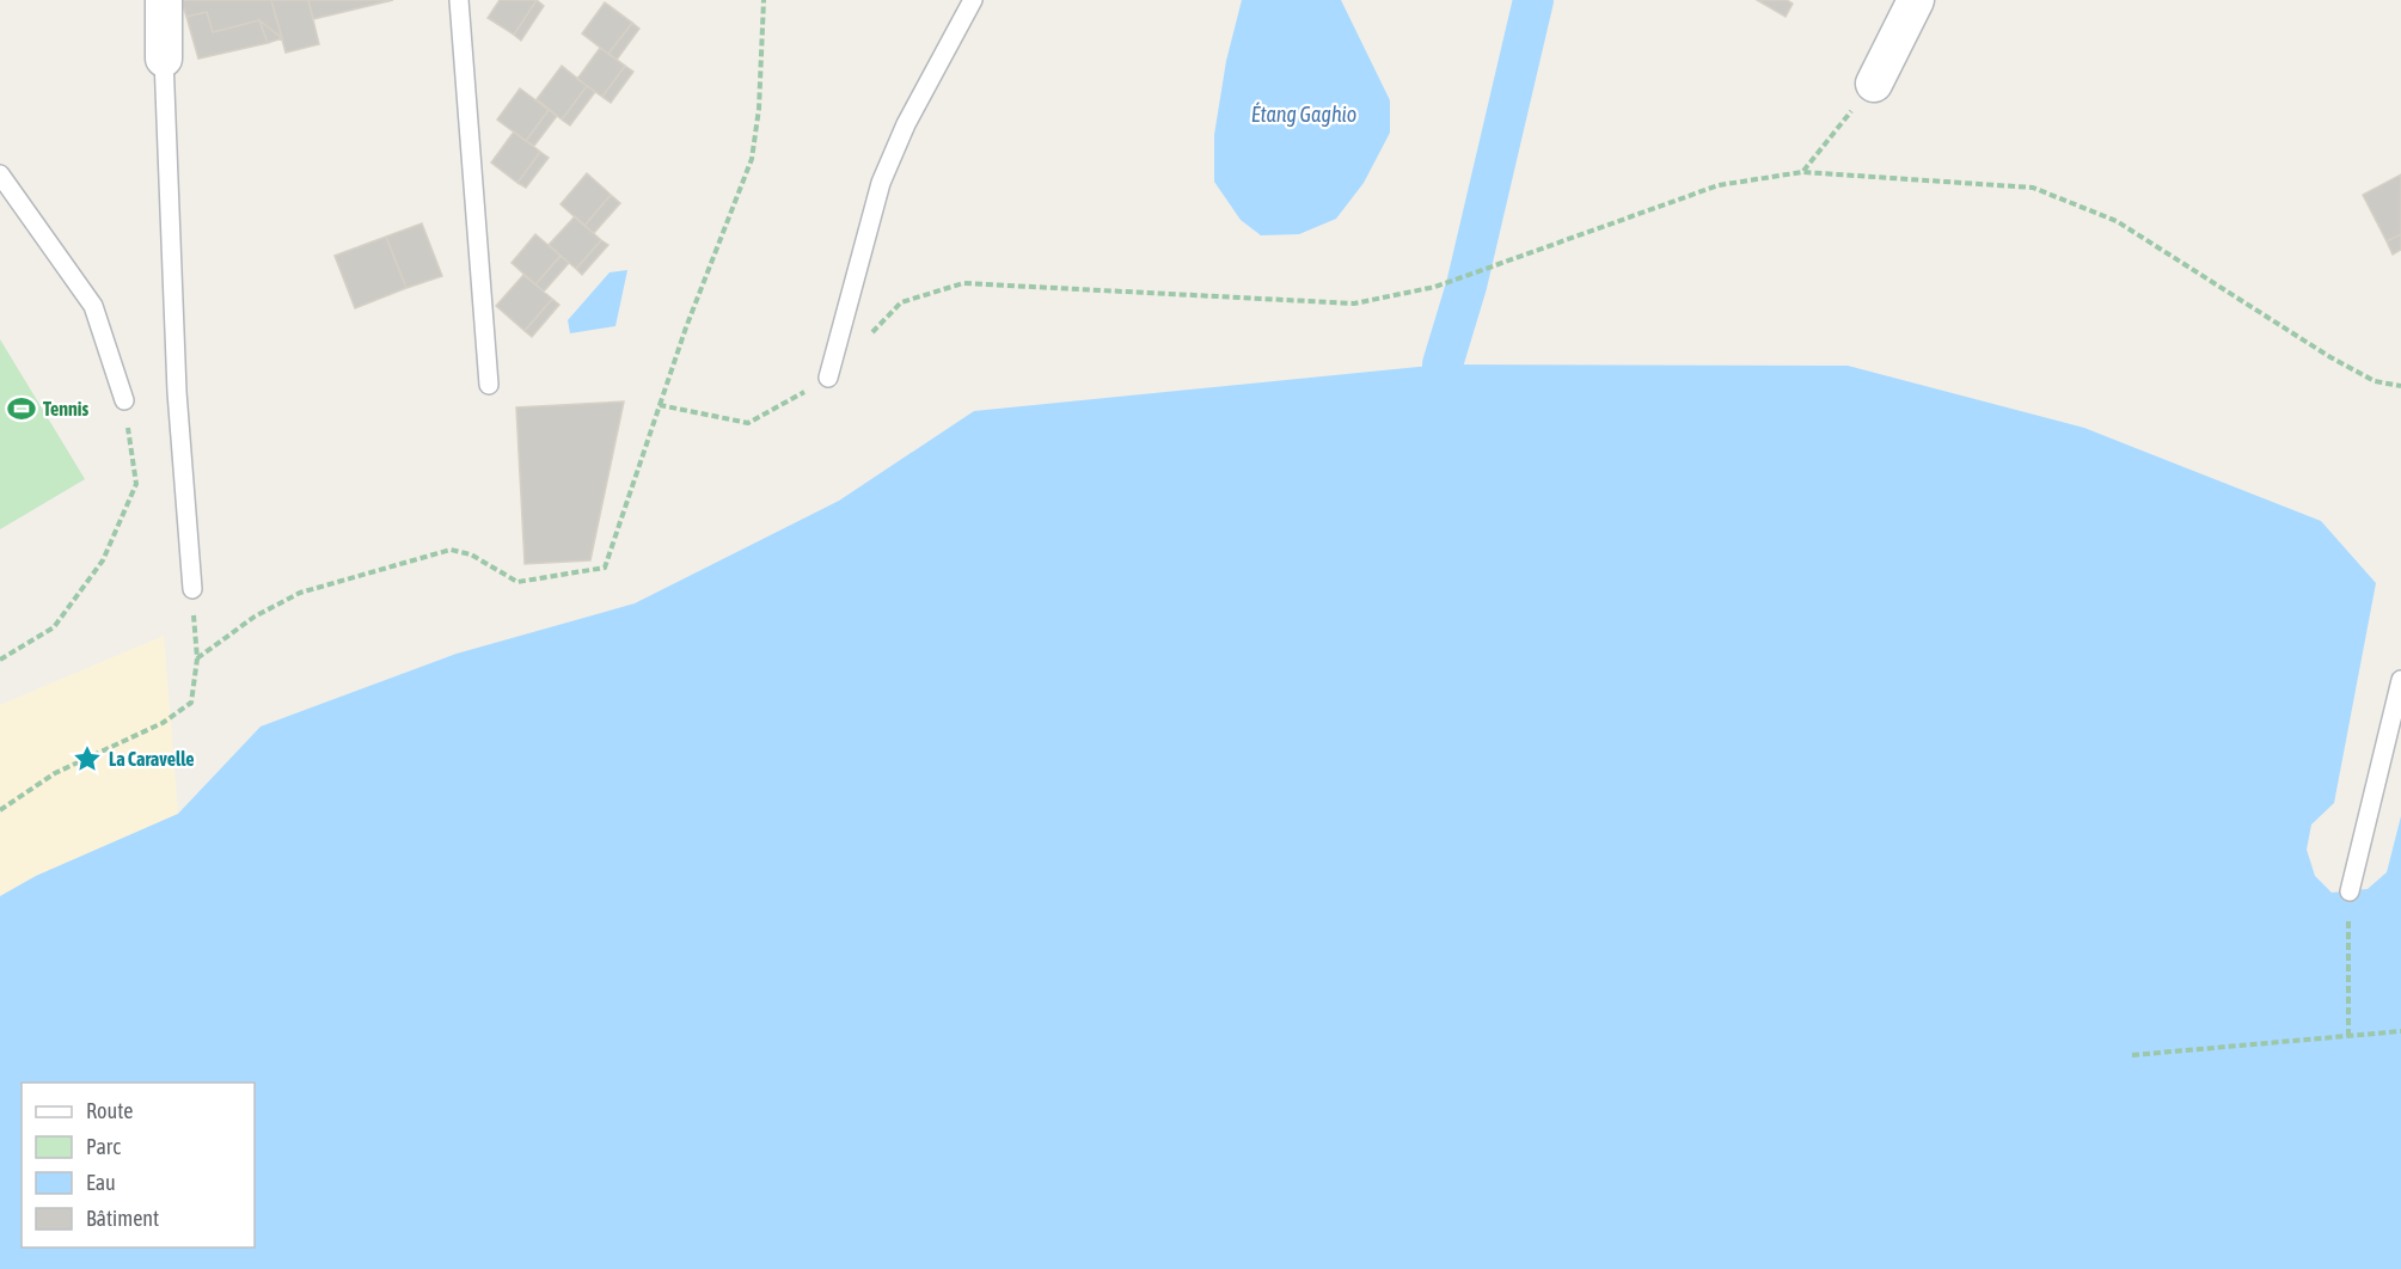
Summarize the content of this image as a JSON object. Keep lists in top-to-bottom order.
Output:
{
  "water": ["Étang Gaghio"],
  "places": {
    "sports": ["Tennis"],
    "place": ["La Caravelle"]
  },
  "legend": [
    "Route",
    "Parc",
    "Eau",
    "Bâtiment"
  ]
}
